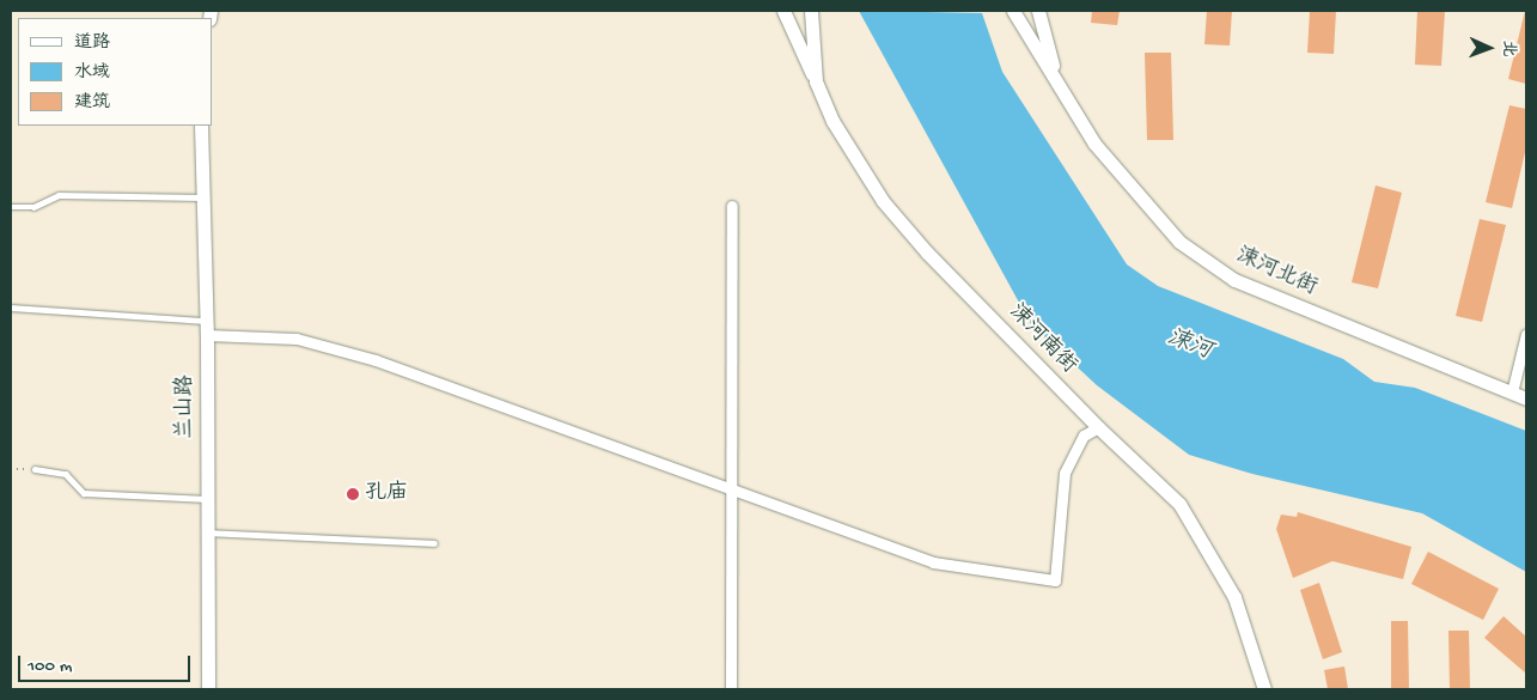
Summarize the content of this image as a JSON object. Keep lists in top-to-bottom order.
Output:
{
  "streets": {
    "main road": ["涑河北街", "涑河南街", "兰山路"]
  },
  "water": ["涑河"],
  "places": ["孔庙"],
  "legend": ["道路", "水域", "建筑"],
  "scale_bar": "100 m",
  "north": "right"
}
